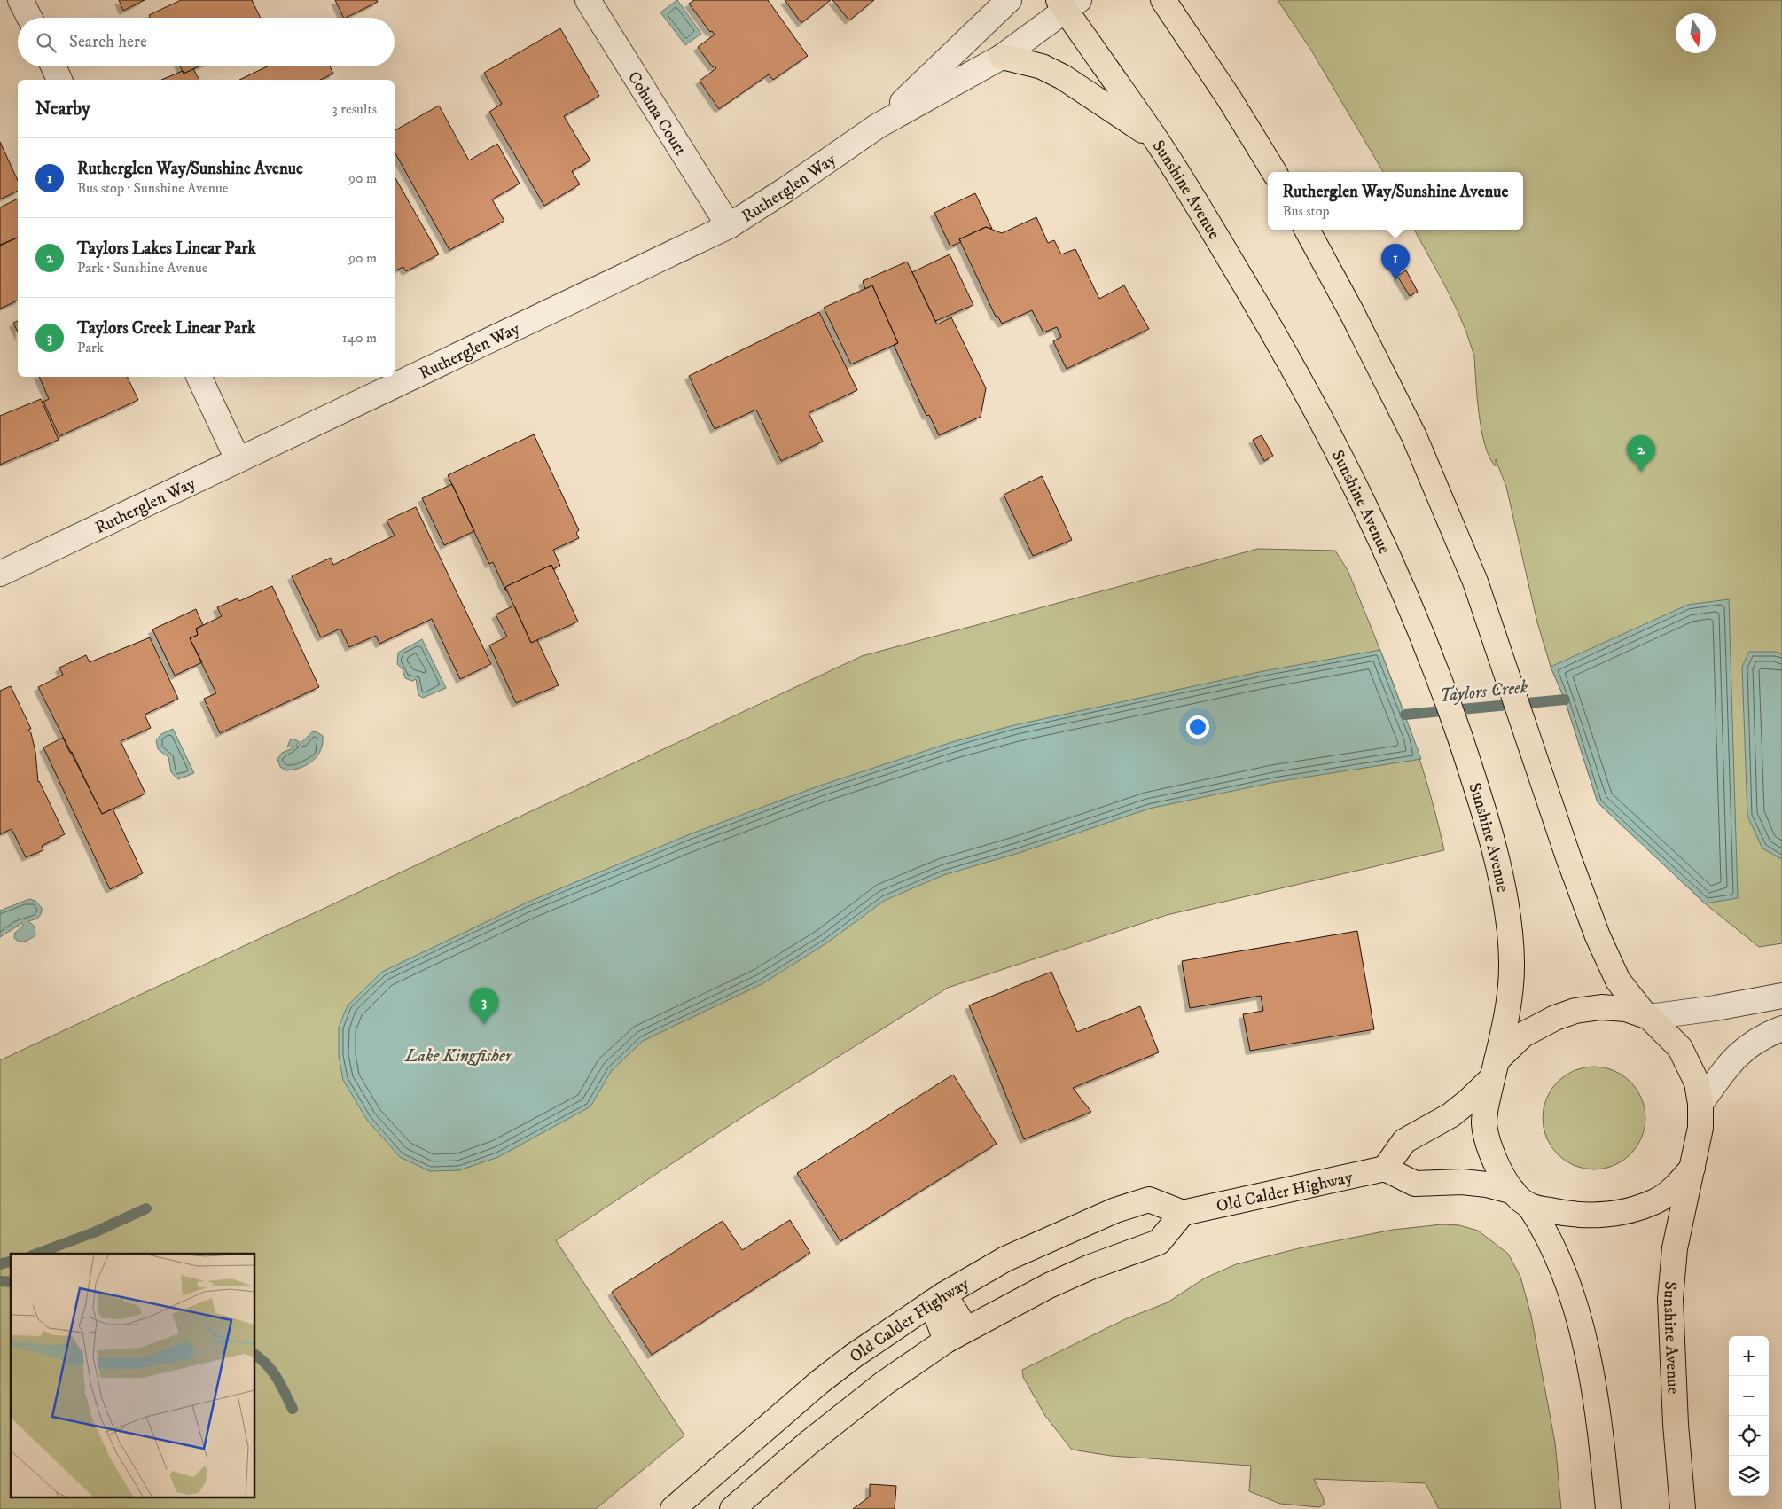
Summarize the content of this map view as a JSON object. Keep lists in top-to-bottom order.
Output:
{
  "streets": {
    "main road": ["Sunshine Avenue", "Old Calder Highway"],
    "street": ["Cohuna Court", "Rutherglen Way"]
  },
  "crossings": [
    ["Cohuna Court", "Rutherglen Way"],
    ["Rutherglen Way", "Sunshine Avenue"]
  ],
  "water": ["Taylors Creek", "Lake Kingfisher"],
  "north": "bottom",
  "page": {
    "search": "Search here",
    "heading": ["Nearby", "3 results"],
    "list": [
      {
        "mark": "1",
        "name": "Rutherglen Way/Sunshine Avenue",
        "note": "Bus stop · Sunshine Avenue",
        "value": "90 m"
      },
      {
        "mark": "2",
        "name": "Taylors Lakes Linear Park",
        "note": "Park · Sunshine Avenue",
        "value": "90 m"
      },
      {
        "mark": "3",
        "name": "Taylors Creek Linear Park",
        "note": "Park",
        "value": "140 m"
      }
    ],
    "popup": ["Rutherglen Way/Sunshine Avenue", "Bus stop"],
    "pins": ["1", "2", "3"],
    "map_buttons": ["+", "−"]
  }
}
